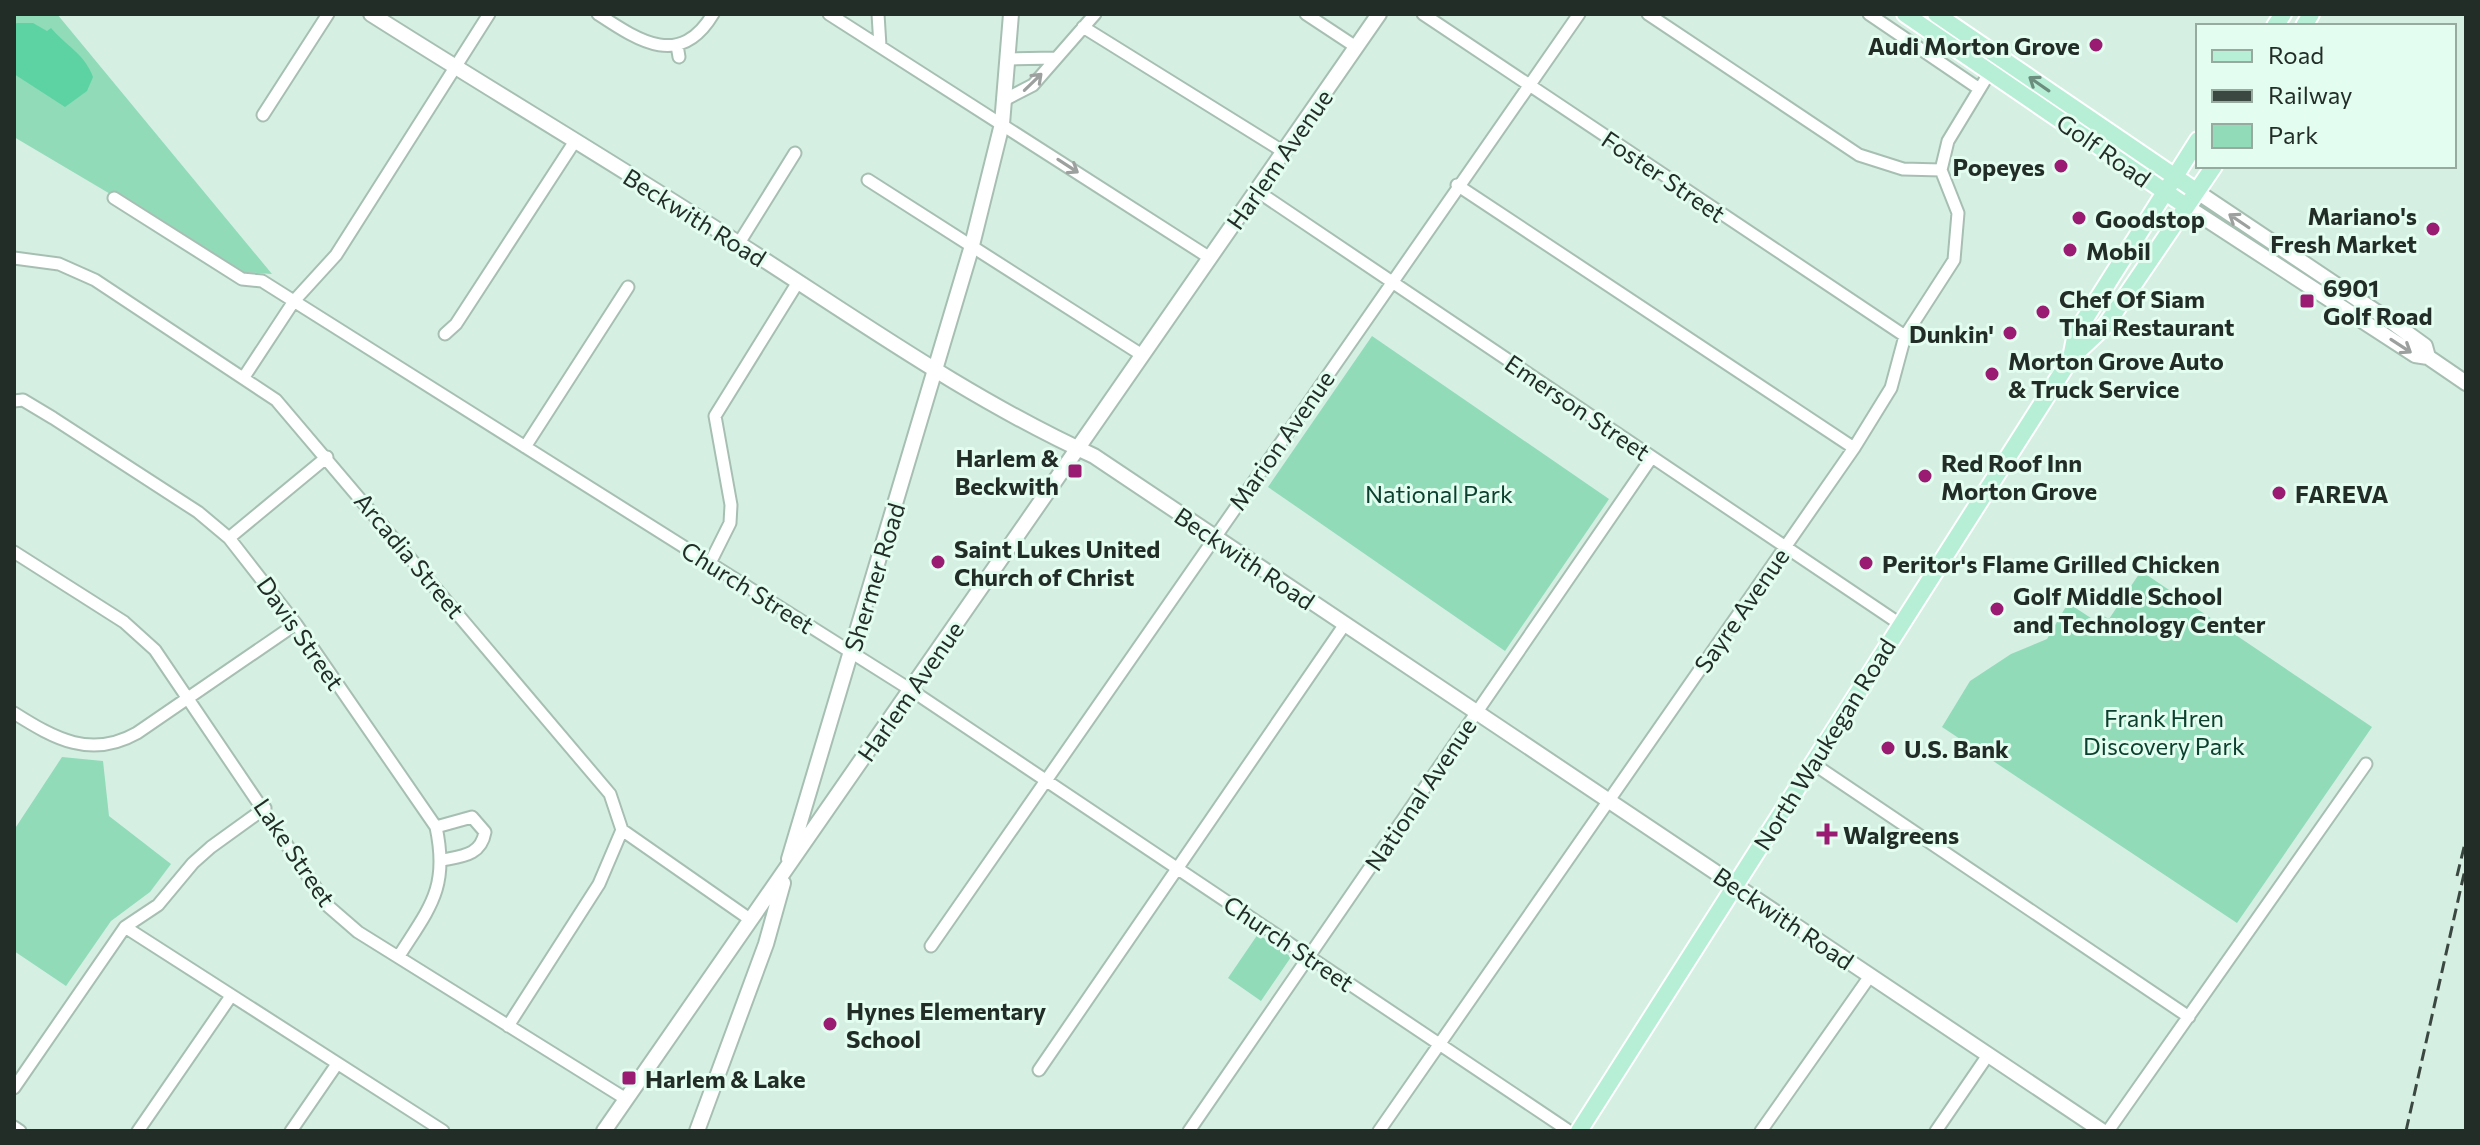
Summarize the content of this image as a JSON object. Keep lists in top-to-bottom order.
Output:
{
  "streets": {
    "main road": [
      "Golf Road",
      "Harlem Avenue",
      "Beckwith Road",
      "Shermer Road",
      "North Waukegan Road"
    ],
    "street": [
      "Foster Street",
      "Emerson Street",
      "Marion Avenue",
      "Arcadia Street",
      "Church Street",
      "Sayre Avenue",
      "Davis Street",
      "National Avenue",
      "Lake Street"
    ]
  },
  "crossings": [
    ["Golf Road", "North Waukegan Road"],
    ["Harlem Avenue", "Beckwith Road"],
    ["Harlem Avenue", "Emerson Street"],
    ["Harlem Avenue", "Shermer Road"],
    ["Harlem Avenue", "Church Street"],
    ["Harlem Avenue", "Lake Street"],
    ["Foster Street", "Marion Avenue"],
    ["Foster Street", "Sayre Avenue"],
    ["Beckwith Road", "Marion Avenue"],
    ["Beckwith Road", "Shermer Road"],
    ["Beckwith Road", "Sayre Avenue"],
    ["Beckwith Road", "North Waukegan Road"],
    ["Beckwith Road", "National Avenue"],
    ["Emerson Street", "Marion Avenue"],
    ["Emerson Street", "Sayre Avenue"],
    ["Emerson Street", "North Waukegan Road"],
    ["Emerson Street", "National Avenue"],
    ["Marion Avenue", "Church Street"],
    ["Shermer Road", "Church Street"],
    ["Church Street", "Sayre Avenue"],
    ["Church Street", "National Avenue"],
    ["Davis Street", "Lake Street"]
  ],
  "parks": ["National Park", "Frank Hren Discovery Park"],
  "places": {
    "other": [
      "Audi Morton Grove",
      "Popeyes",
      "Goodstop",
      "Mariano's Fresh Market",
      "Mobil",
      "Chef Of Siam Thai Restaurant",
      "Dunkin'",
      "Morton Grove Auto & Truck Service",
      "Red Roof Inn Morton Grove",
      "FAREVA",
      "Saint Lukes United Church of Christ",
      "Peritor's Flame Grilled Chicken",
      "Golf Middle School and Technology Center",
      "U.S. Bank",
      "Hynes Elementary School"
    ],
    "transit": ["6901 Golf Road", "Harlem & Beckwith", "Harlem & Lake"],
    "health": ["Walgreens"]
  },
  "legend": ["Road", "Railway", "Park"]
}
